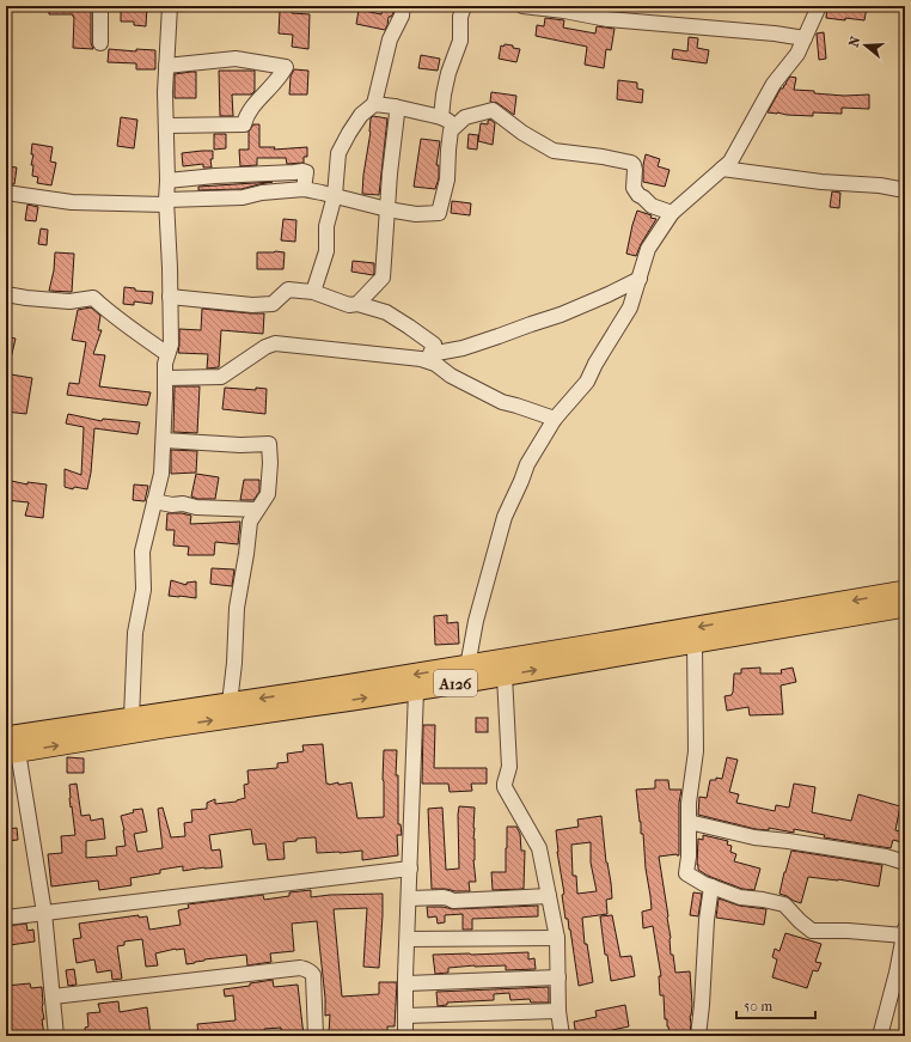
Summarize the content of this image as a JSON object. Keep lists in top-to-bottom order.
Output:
{
  "streets": {
    "highway": ["A126"]
  },
  "scale_bar": "50 m",
  "north": "left"
}
